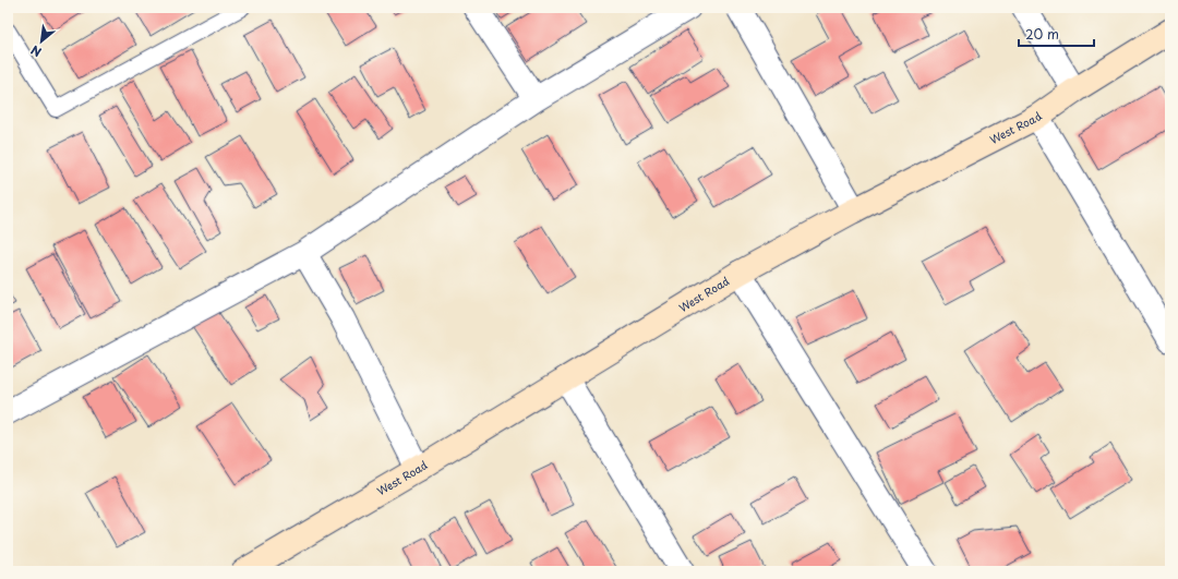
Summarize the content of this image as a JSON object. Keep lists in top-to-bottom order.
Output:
{
  "streets": {
    "street": ["West Road"]
  },
  "scale_bar": "20 m",
  "north": "bottom left"
}
